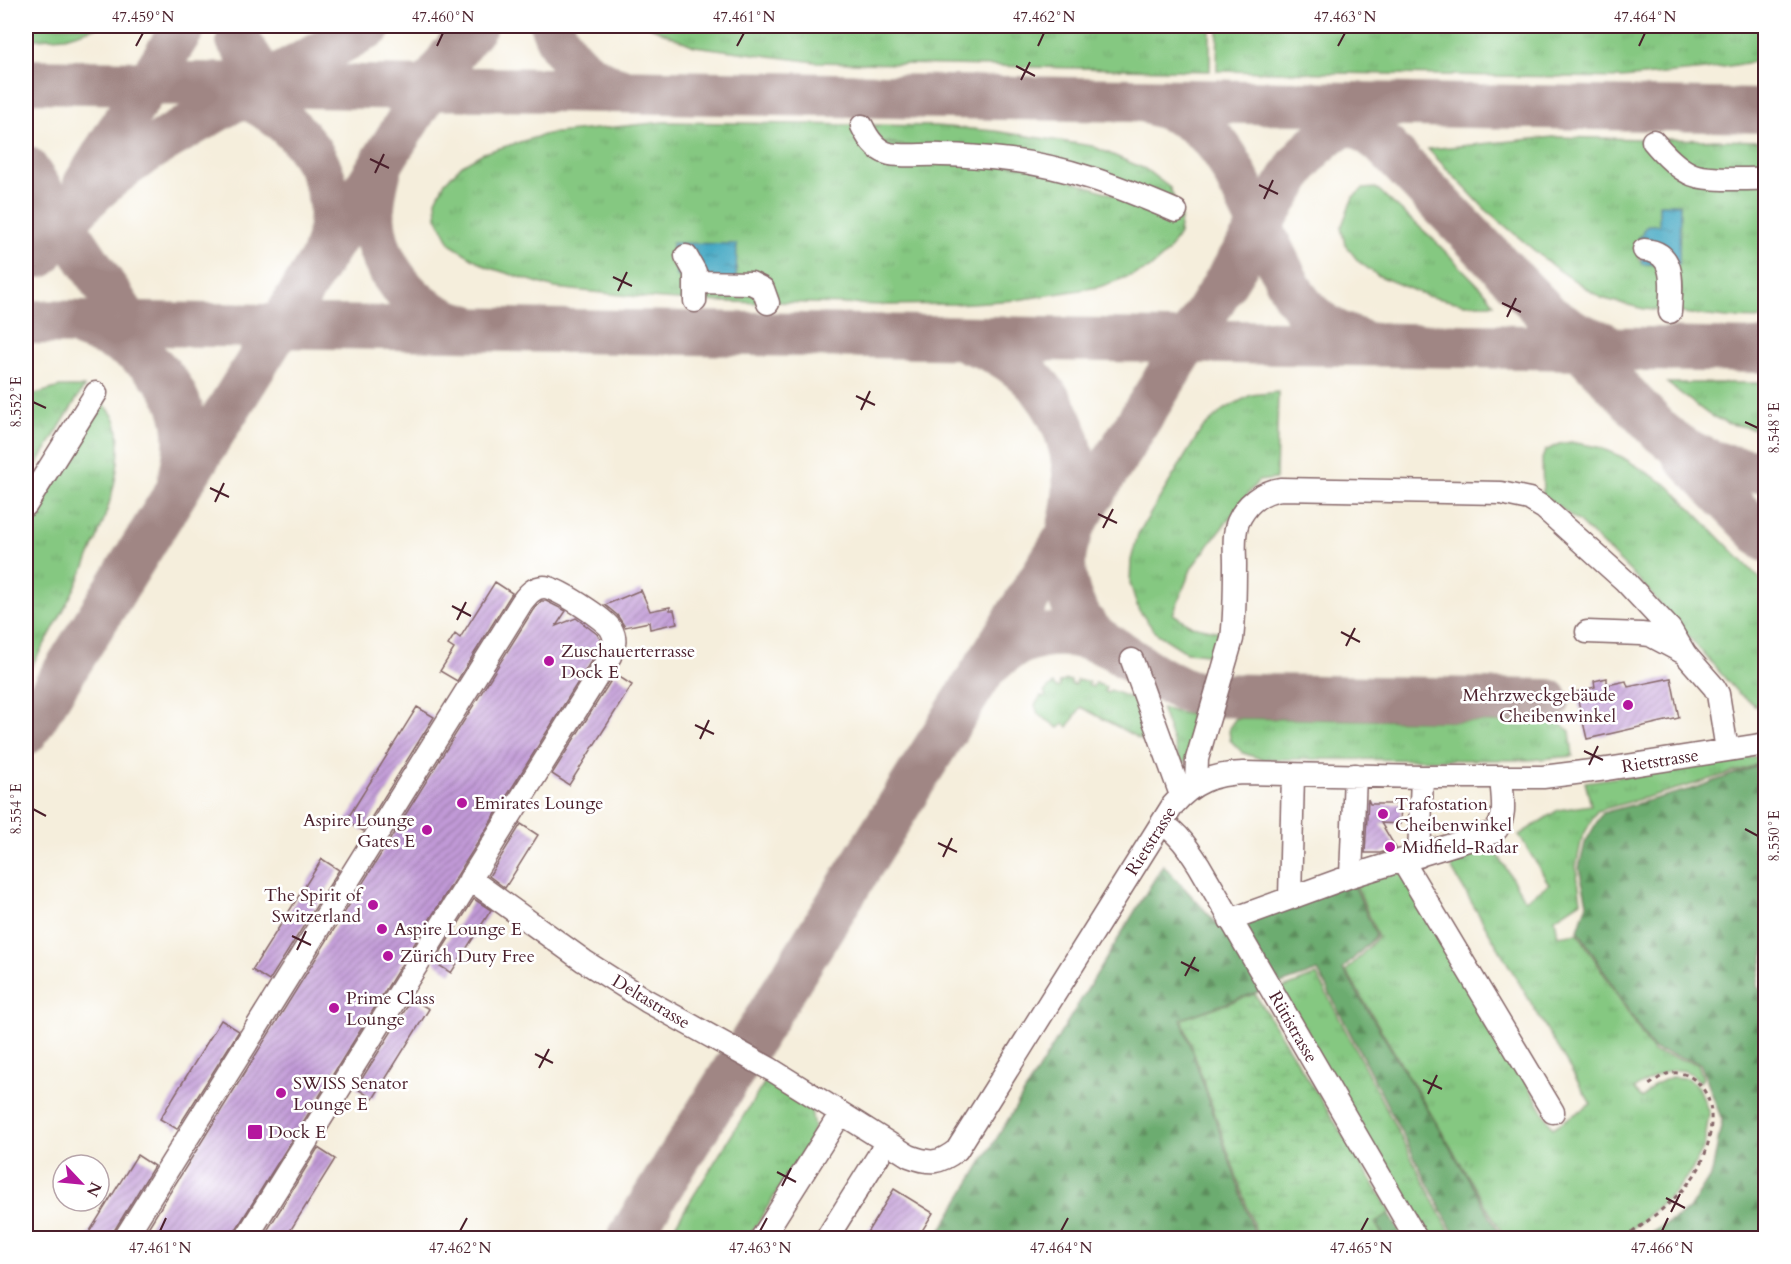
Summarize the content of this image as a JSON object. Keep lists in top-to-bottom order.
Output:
{
  "streets": {
    "lane": ["Rietstrasse", "Deltastrasse", "Rütistrasse"]
  },
  "crossings": [
    ["Rietstrasse", "Deltastrasse"],
    ["Rietstrasse", "Rütistrasse"]
  ],
  "places": {
    "other": [
      "Zuschauerterrasse Dock E",
      "Mehrzweckgebäude Cheibenwinkel",
      "Emirates Lounge",
      "Trafostation Cheibenwinkel",
      "Aspire Lounge Gates E",
      "Midfield-Radar",
      "The Spirit of Switzerland",
      "Aspire Lounge E",
      "Zürich Duty Free",
      "Prime Class Lounge",
      "SWISS Senator Lounge E"
    ],
    "transit": ["Dock E"]
  },
  "north": "bottom right",
  "coordinates": [
    "47.459°N",
    "47.460°N",
    "47.461°N",
    "47.462°N",
    "47.463°N",
    "47.464°N",
    "8.552°E",
    "8.548°E",
    "8.554°E",
    "8.550°E",
    "47.465°N",
    "47.466°N"
  ]
}
